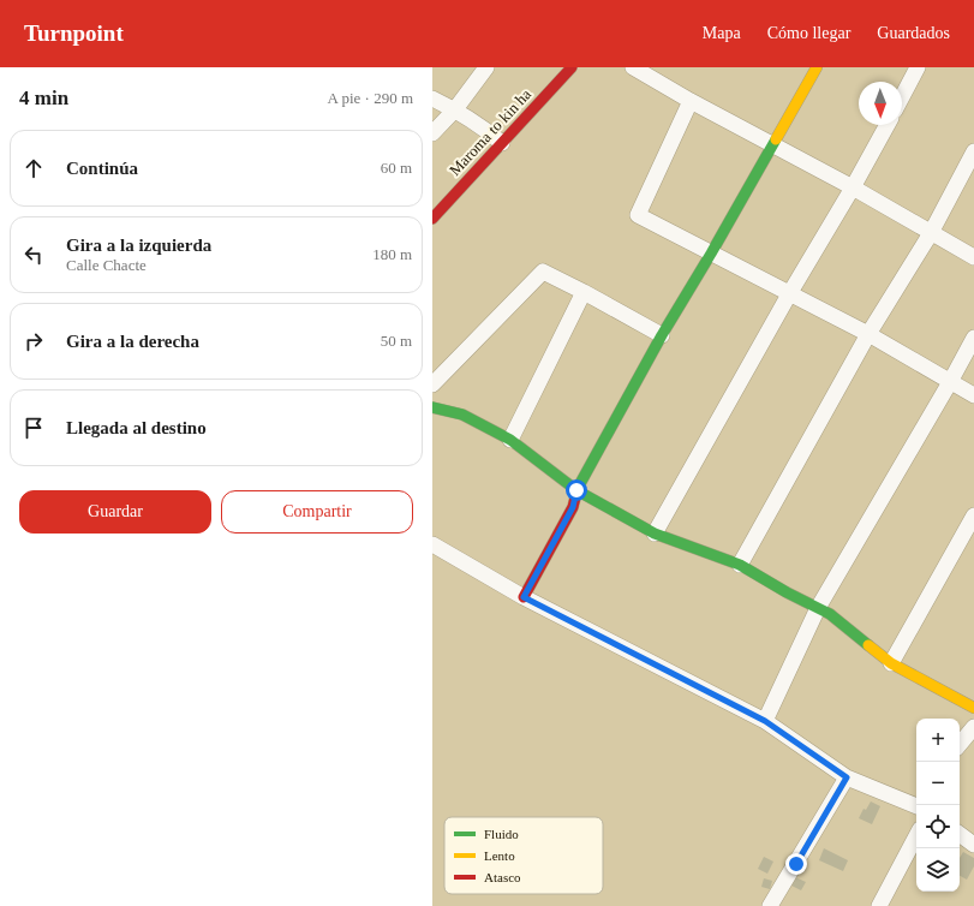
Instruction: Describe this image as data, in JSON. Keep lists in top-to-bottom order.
{
  "streets": {
    "street": ["Maroma to kin ha"]
  },
  "legend": ["Fluido", "Lento", "Atasco"],
  "north": "bottom",
  "page": {
    "header": "Turnpoint",
    "nav": ["Mapa", "Cómo llegar", "Guardados"],
    "heading": ["4 min", "A pie · 290 m"],
    "list": [
      ["Continúa", "60 m"],
      ["Gira a la izquierda", "Calle Chacte", "180 m"],
      ["Gira a la derecha", "50 m"],
      "Llegada al destino"
    ],
    "buttons": ["Guardar", "Compartir"],
    "map_buttons": ["+", "−"]
  }
}
